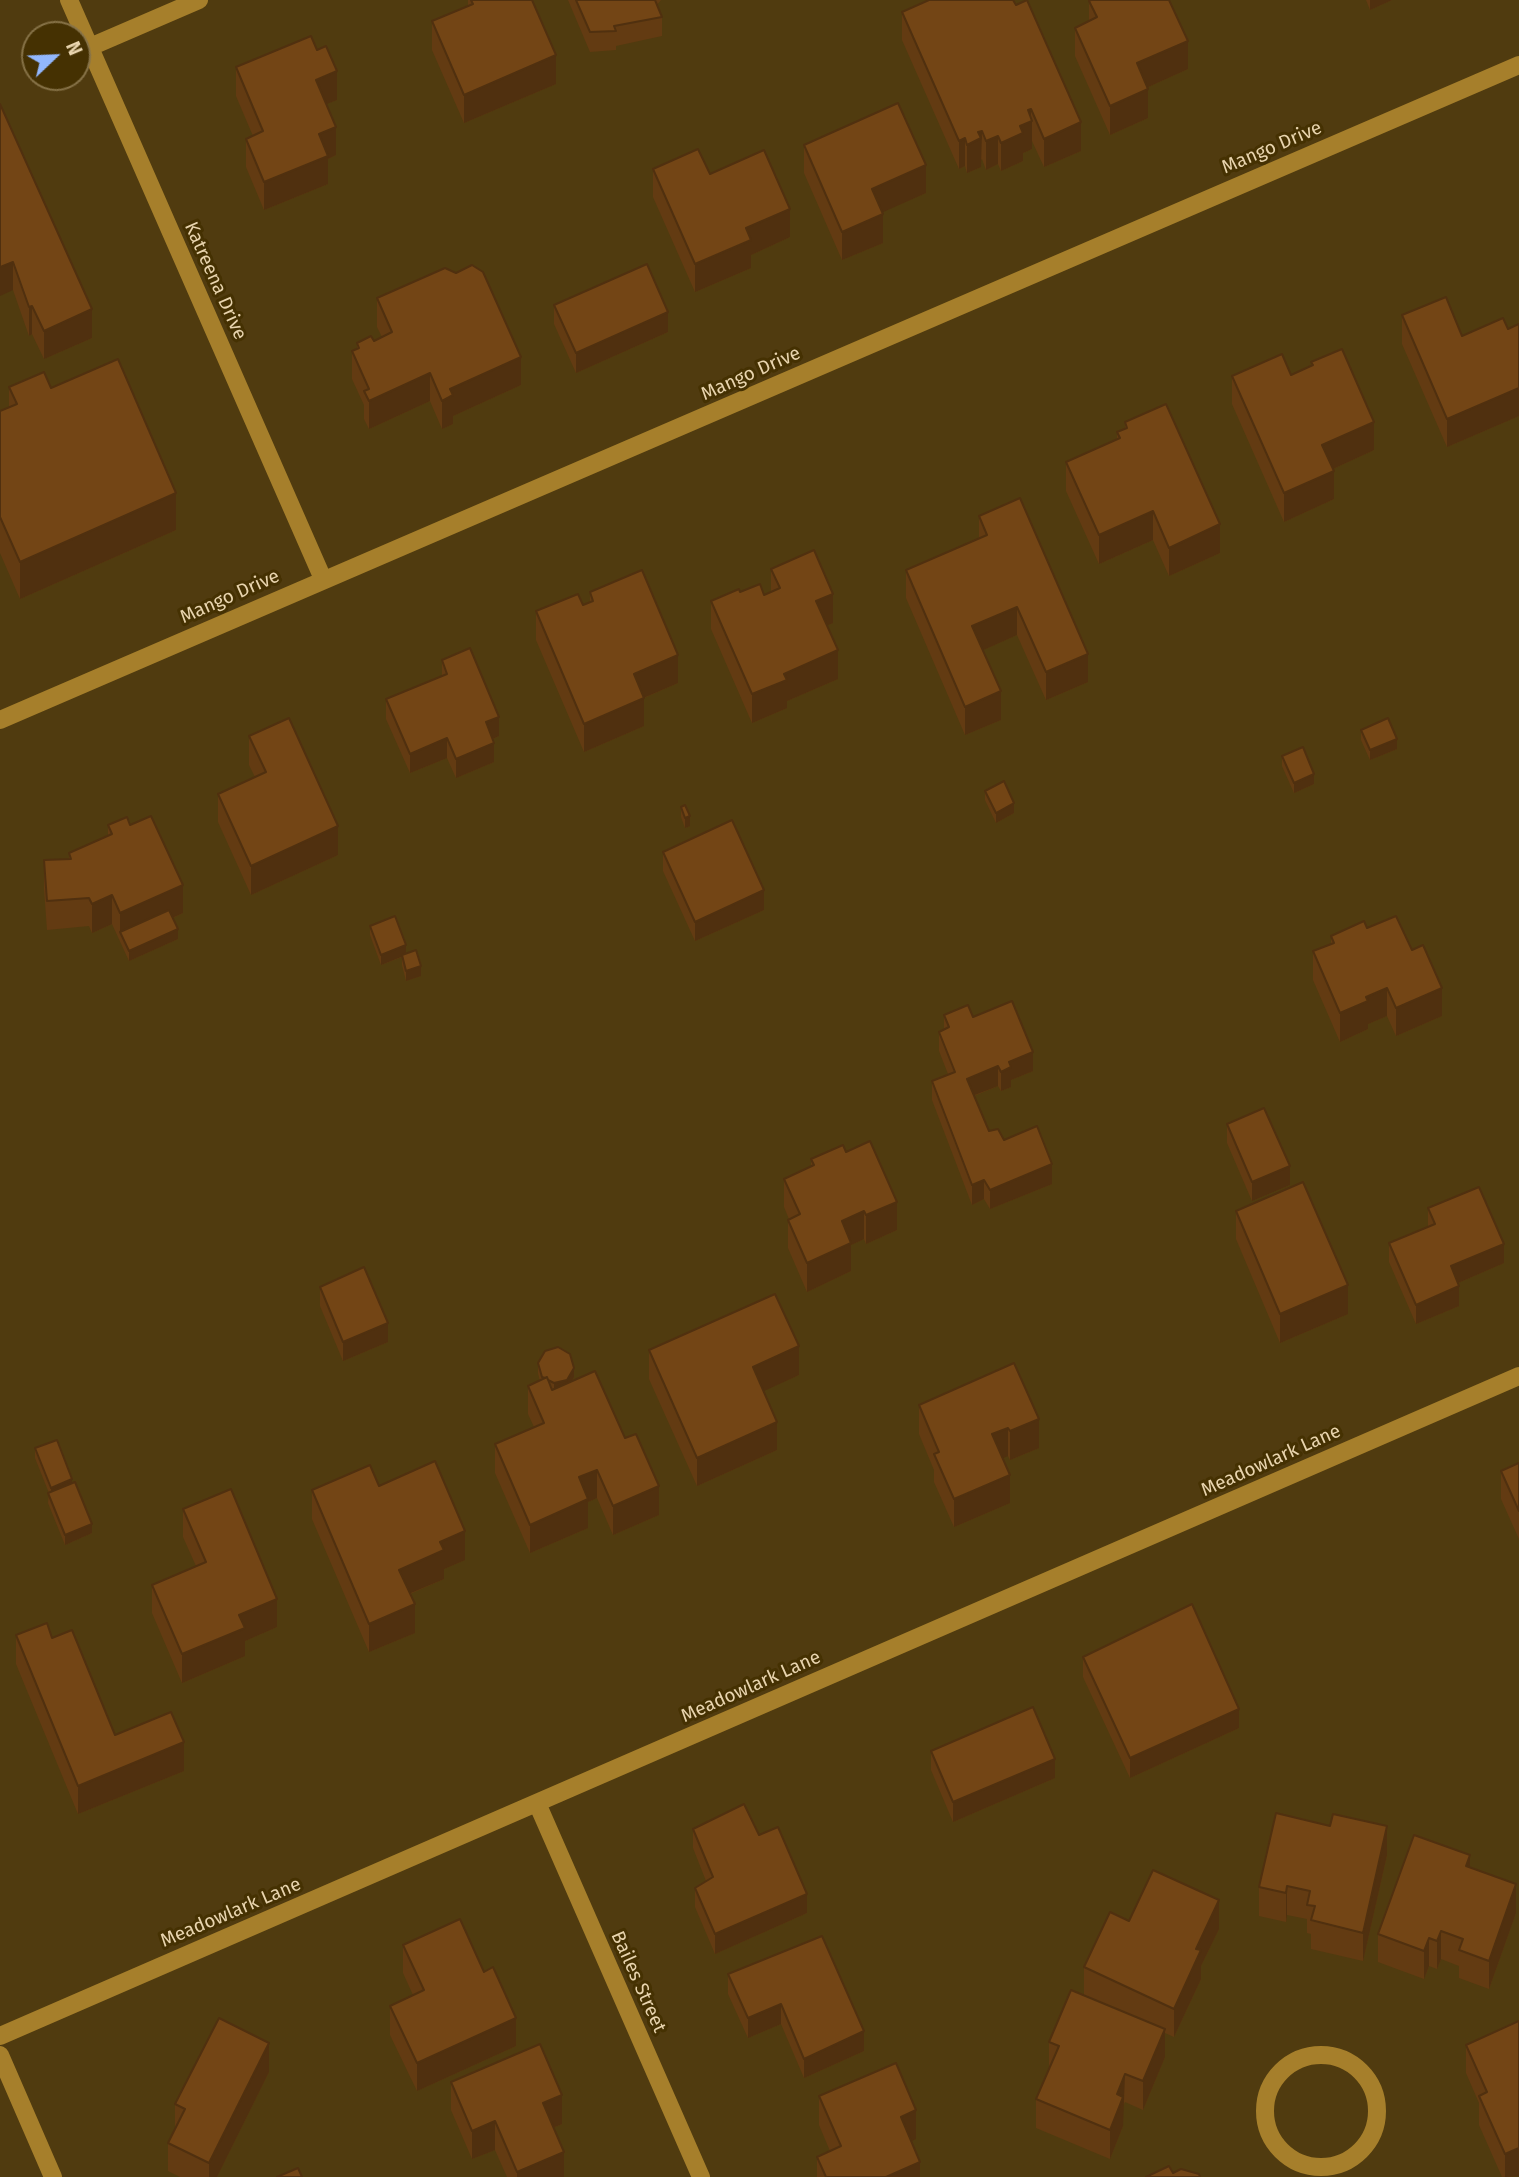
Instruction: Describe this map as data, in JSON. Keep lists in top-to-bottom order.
{
  "streets": {
    "street": [
      "Mango Drive",
      "Katreena Drive",
      "Meadowlark Lane",
      "Bailes Street"
    ]
  },
  "crossings": [
    ["Mango Drive", "Katreena Drive"],
    ["Meadowlark Lane", "Bailes Street"]
  ],
  "north": "top right"
}
